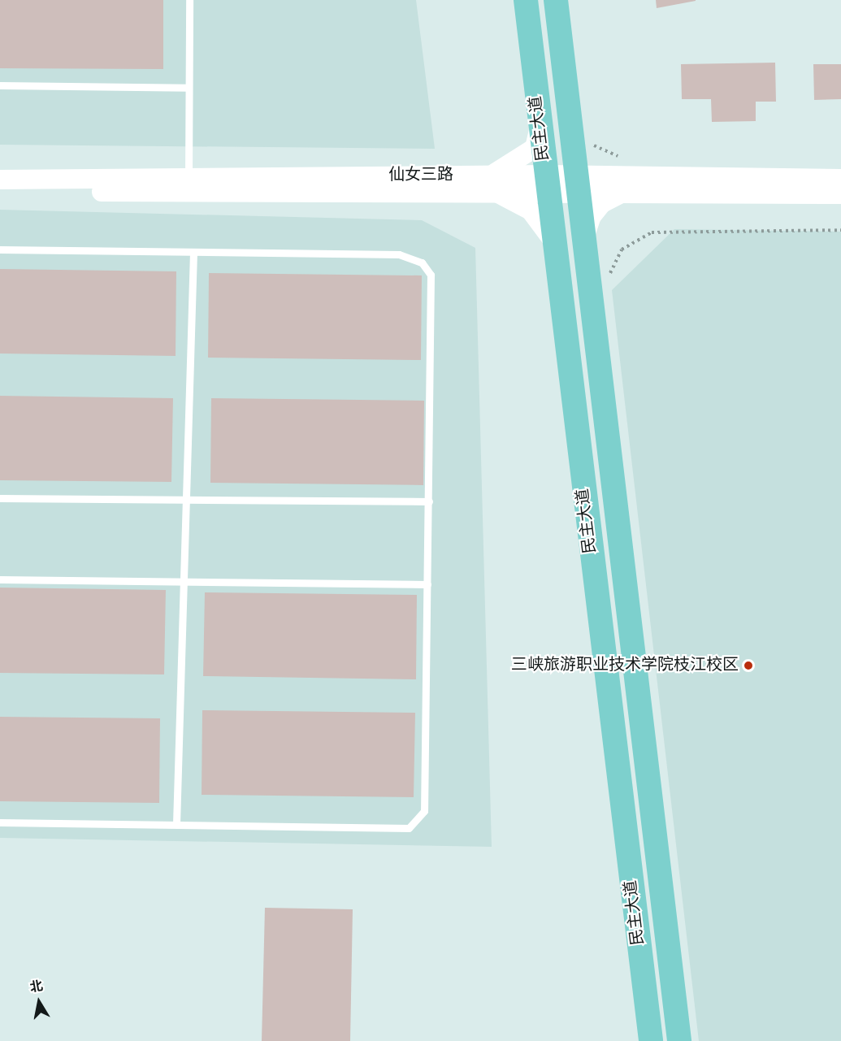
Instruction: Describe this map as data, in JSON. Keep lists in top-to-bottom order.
{
  "streets": {
    "main road": ["民主大道"],
    "street": ["仙女三路"]
  },
  "crossings": [
    ["民主大道", "仙女三路"]
  ],
  "places": ["三峡旅游职业技术学院枝江校区"],
  "north": "top"
}
